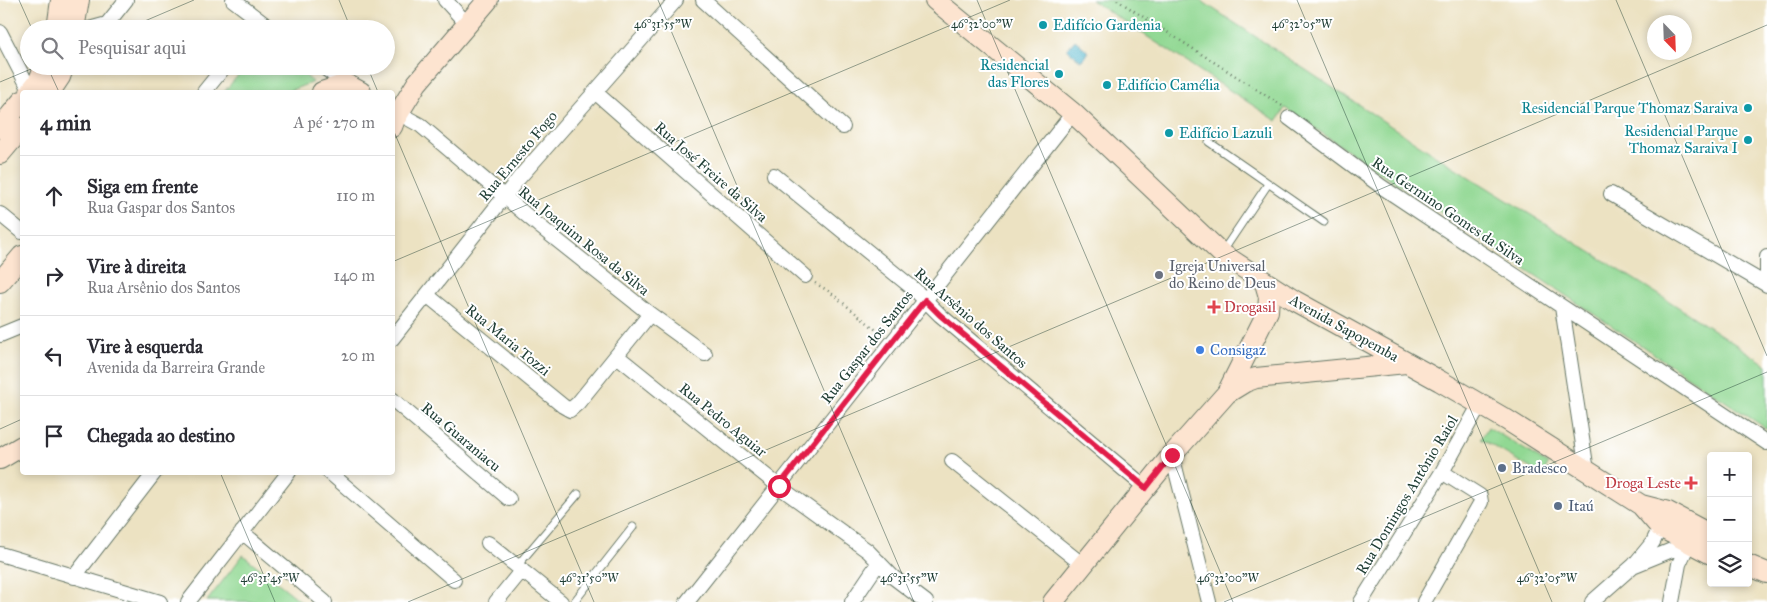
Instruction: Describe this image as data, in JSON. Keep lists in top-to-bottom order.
{
  "streets": {
    "main road": ["Avenida Sapopemba"],
    "street": [
      "Rua Ernesto Fogo",
      "Rua José Freire da Silva",
      "Rua Germino Gomes da Silva",
      "Rua Joaquim Rosa da Silva",
      "Rua Arsênio dos Santos",
      "Rua Maria Tozzi",
      "Rua Gaspar dos Santos",
      "Rua Pedro Aguiar",
      "Rua Guaraniacu",
      "Rua Domingos Antônio Raiol"
    ]
  },
  "crossings": [
    ["Rua Ernesto Fogo", "Rua José Freire da Silva"],
    ["Rua Ernesto Fogo", "Rua Joaquim Rosa da Silva"],
    ["Rua Ernesto Fogo", "Rua Maria Tozzi"],
    ["Rua Arsênio dos Santos", "Rua Gaspar dos Santos"],
    ["Avenida Sapopemba", "Rua Gaspar dos Santos"],
    ["Avenida Sapopemba", "Rua Domingos Antônio Raiol"],
    ["Rua Maria Tozzi", "Rua Pedro Aguiar"],
    ["Rua Gaspar dos Santos", "Rua Pedro Aguiar"]
  ],
  "places": {
    "other": [
      "Edifício Gardenia",
      "Residencial das Flores",
      "Edifício Camélia",
      "Residencial Parque Thomaz Saraiva",
      "Edifício Lazuli",
      "Residencial Parque Thomaz Saraiva I",
      "Igreja Universal do Reino de Deus",
      "Consigaz",
      "Bradesco",
      "Itaú"
    ],
    "health": ["Drogasil", "Droga Leste"]
  },
  "north": "bottom right",
  "page": {
    "search": "Pesquisar aqui",
    "heading": ["4 min", "A pé · 270 m"],
    "list": [
      ["Siga em frente", "Rua Gaspar dos Santos", "110 m"],
      ["Vire à direita", "Rua Arsênio dos Santos", "140 m"],
      ["Vire à esquerda", "Avenida da Barreira Grande", "20 m"],
      "Chegada ao destino"
    ],
    "map_buttons": ["+", "−"]
  },
  "coordinates": [
    "46°31'55\"W",
    "46°32'00\"W",
    "46°32'05\"W",
    "46°31'45\"W",
    "46°31'50\"W"
  ]
}
